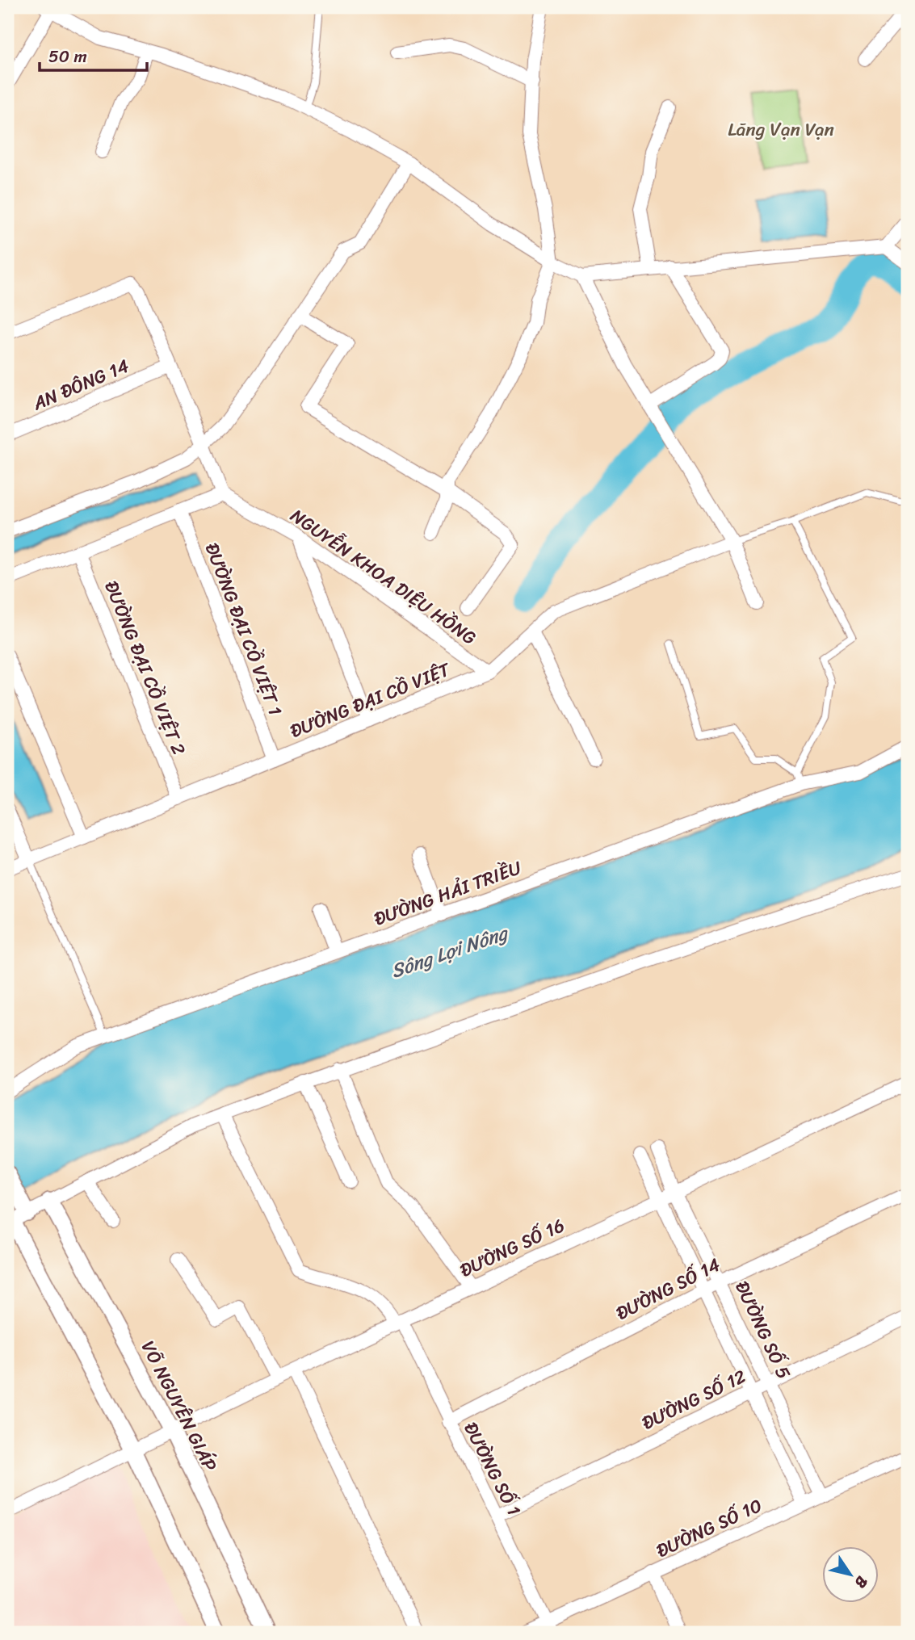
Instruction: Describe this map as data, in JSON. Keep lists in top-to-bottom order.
{
  "streets": {
    "street": [
      "AN ĐÔNG 14",
      "NGUYỄN KHOA DIỆU HỒNG",
      "ĐƯỜNG ĐẠI CỒ VIỆT 1",
      "ĐƯỜNG ĐẠI CỒ VIỆT 2",
      "ĐƯỜNG ĐẠI CỒ VIỆT",
      "ĐƯỜNG HẢI TRIỀU",
      "ĐƯỜNG SỐ 16",
      "ĐƯỜNG SỐ 14",
      "ĐƯỜNG SỐ 5",
      "ĐƯỜNG SỐ 12",
      "VÕ NGUYÊN GIÁP",
      "ĐƯỜNG SỐ 1",
      "ĐƯỜNG SỐ 10"
    ]
  },
  "crossings": [
    ["NGUYỄN KHOA DIỆU HỒNG", "ĐƯỜNG ĐẠI CỒ VIỆT"],
    ["ĐƯỜNG ĐẠI CỒ VIỆT 1", "ĐƯỜNG ĐẠI CỒ VIỆT"],
    ["ĐƯỜNG ĐẠI CỒ VIỆT 2", "ĐƯỜNG ĐẠI CỒ VIỆT"],
    ["ĐƯỜNG SỐ 16", "ĐƯỜNG SỐ 5"],
    ["ĐƯỜNG SỐ 16", "VÕ NGUYÊN GIÁP"],
    ["ĐƯỜNG SỐ 16", "ĐƯỜNG SỐ 1"],
    ["ĐƯỜNG SỐ 14", "ĐƯỜNG SỐ 5"],
    ["ĐƯỜNG SỐ 14", "ĐƯỜNG SỐ 1"],
    ["ĐƯỜNG SỐ 5", "ĐƯỜNG SỐ 12"],
    ["ĐƯỜNG SỐ 5", "ĐƯỜNG SỐ 10"],
    ["ĐƯỜNG SỐ 12", "ĐƯỜNG SỐ 1"],
    ["ĐƯỜNG SỐ 1", "ĐƯỜNG SỐ 10"]
  ],
  "water": ["Sông Lợi Nông"],
  "parks": ["Lăng Vạn Vạn"],
  "scale_bar": "50 m",
  "north": "bottom right"
}
